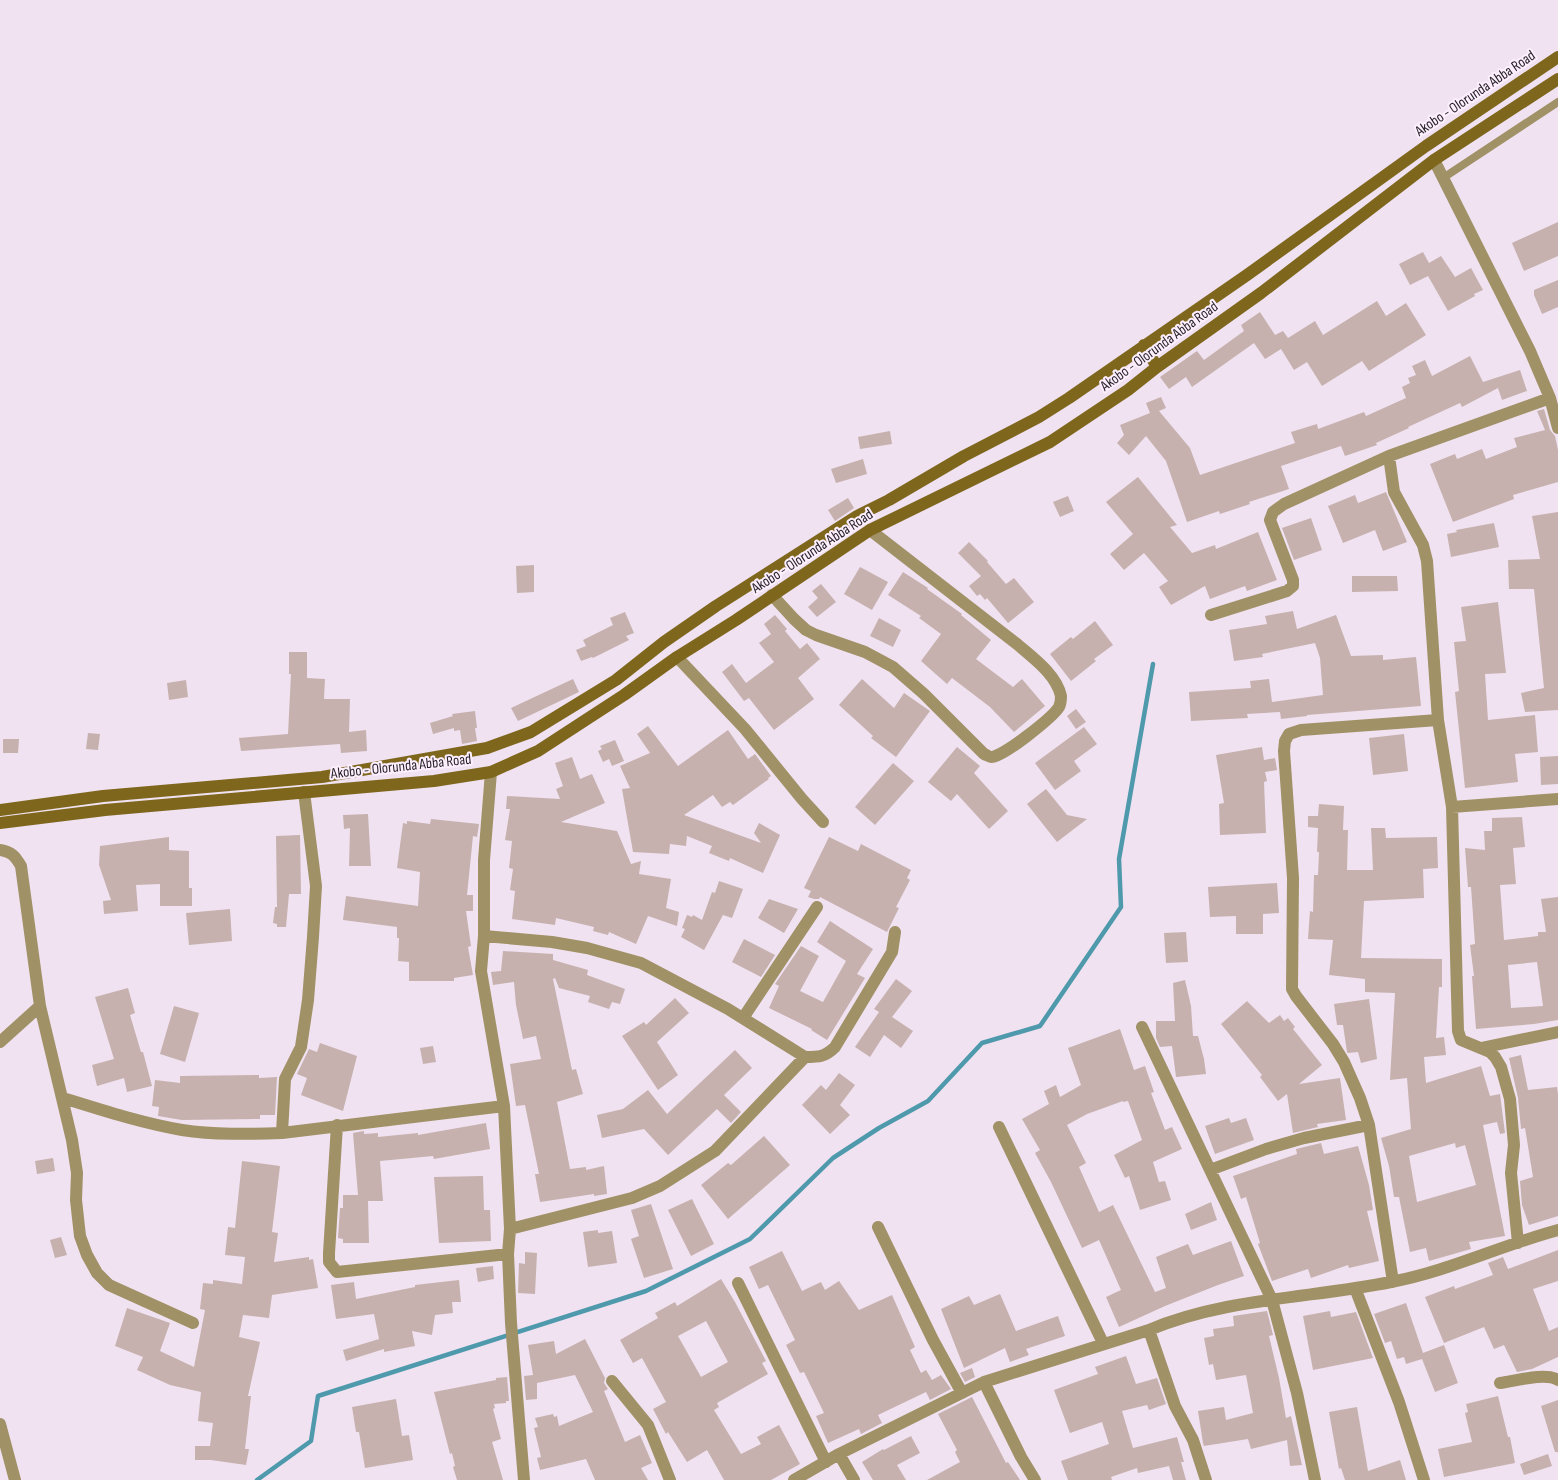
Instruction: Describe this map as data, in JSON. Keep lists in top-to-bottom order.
{
  "streets": {
    "main road": ["Akobo - Olorunda Abba Road"]
  }
}
